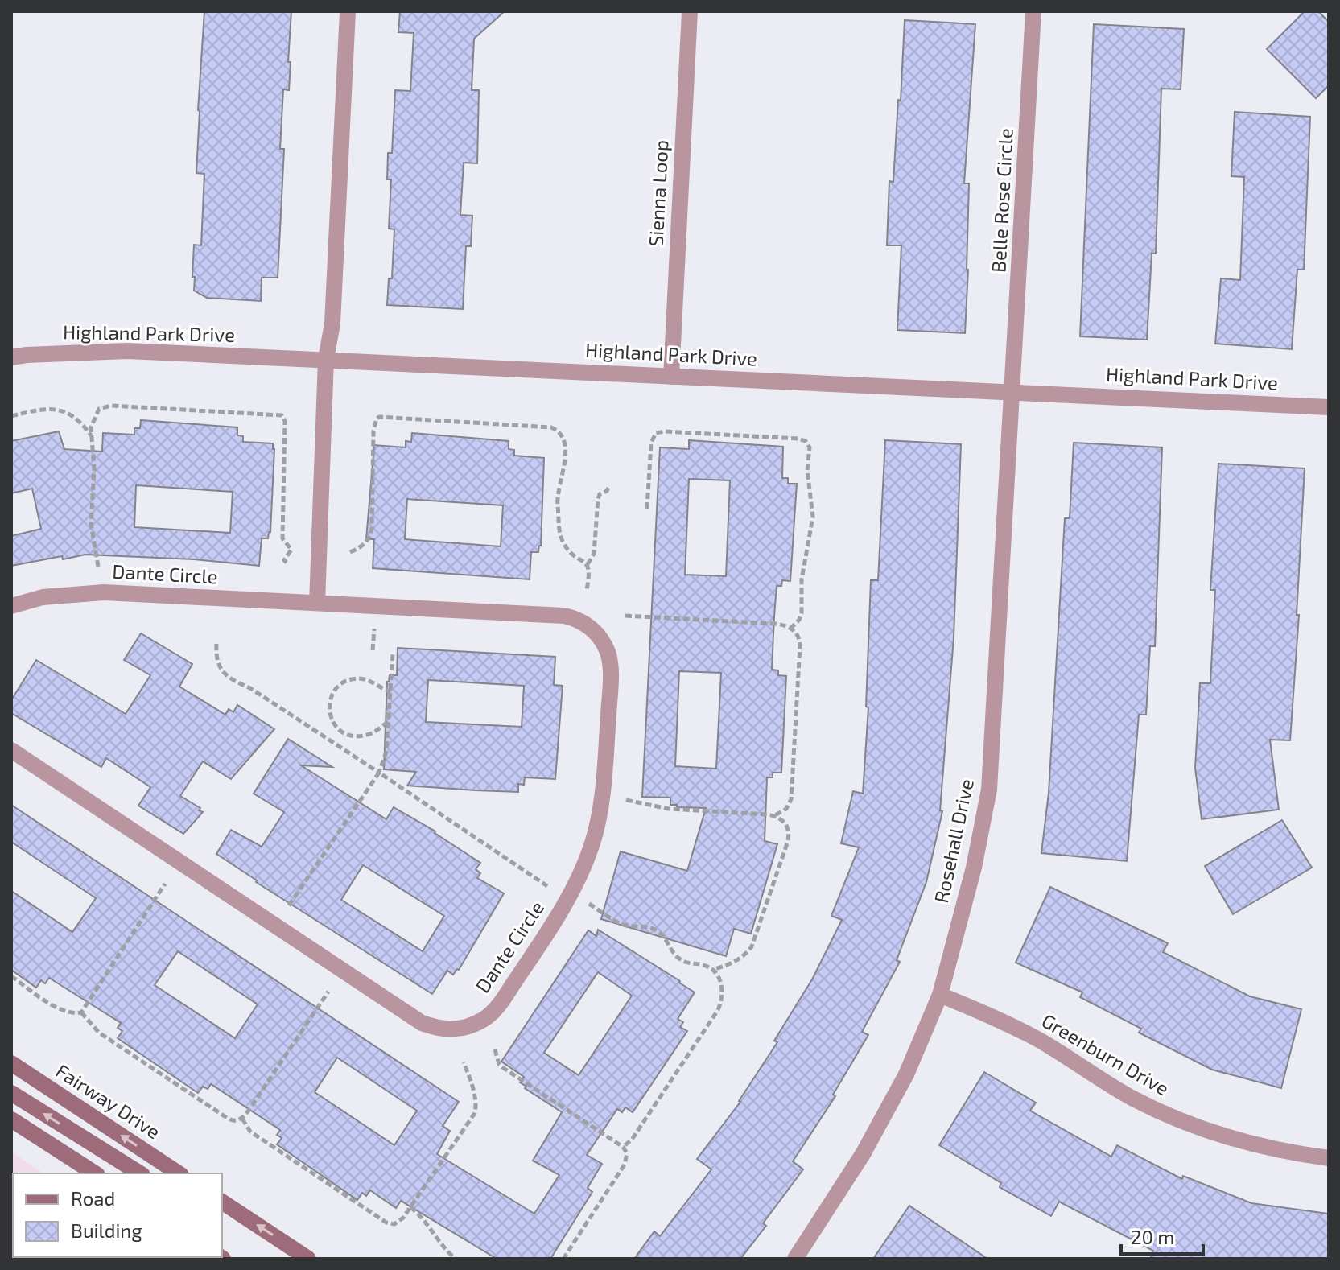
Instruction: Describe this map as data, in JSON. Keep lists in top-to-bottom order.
{
  "streets": {
    "main road": ["Fairway Drive"],
    "street": [
      "Sienna Loop",
      "Belle Rose Circle",
      "Highland Park Drive",
      "Dante Circle",
      "Rosehall Drive",
      "Greenburn Drive"
    ]
  },
  "crossings": [
    ["Sienna Loop", "Highland Park Drive"],
    ["Belle Rose Circle", "Highland Park Drive"],
    ["Belle Rose Circle", "Rosehall Drive"],
    ["Highland Park Drive", "Rosehall Drive"],
    ["Rosehall Drive", "Greenburn Drive"]
  ],
  "legend": ["Road", "Building"],
  "scale_bar": "20 m"
}
